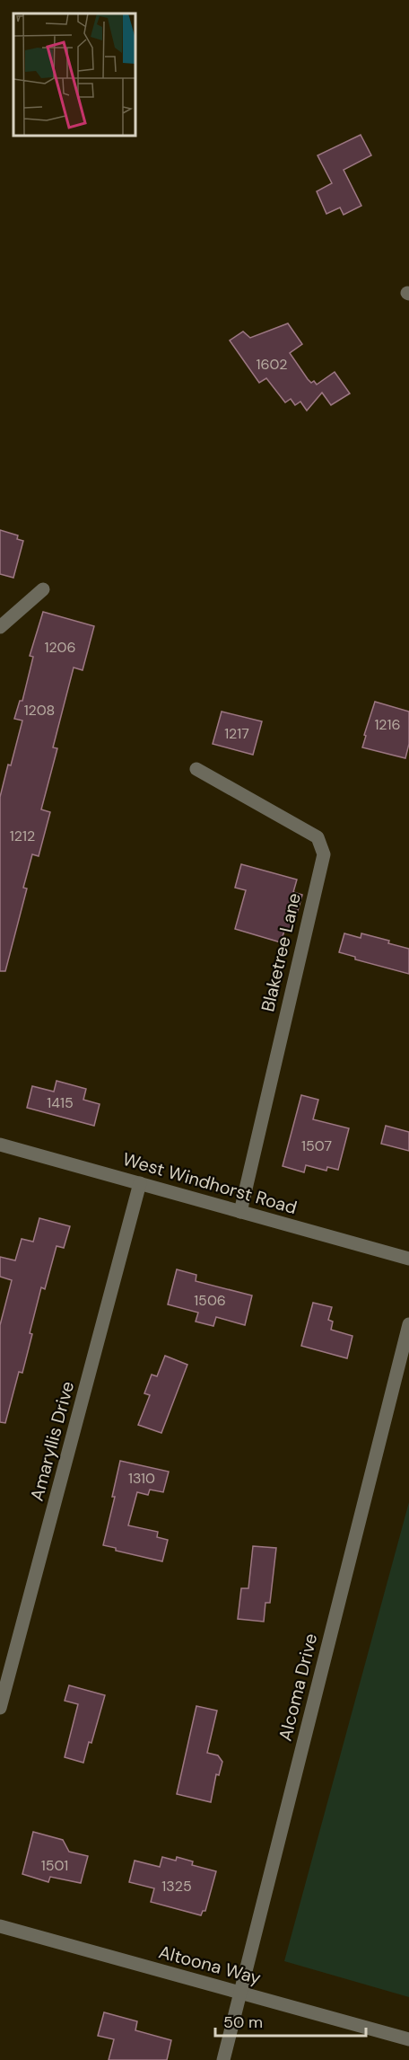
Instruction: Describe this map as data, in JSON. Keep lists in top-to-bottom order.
{
  "streets": {
    "street": [
      "Blaketree Lane",
      "West Windhorst Road",
      "Amaryllis Drive",
      "Alcoma Drive",
      "Altoona Way"
    ]
  },
  "crossings": [
    ["Blaketree Lane", "West Windhorst Road"],
    ["West Windhorst Road", "Amaryllis Drive"],
    ["Alcoma Drive", "Altoona Way"]
  ],
  "house_numbers": [
    "1602",
    "1206",
    "1208",
    "1216",
    "1217",
    "1212",
    "1415",
    "1507",
    "1506",
    "1310",
    "1501",
    "1325"
  ],
  "scale_bar": "50 m"
}
